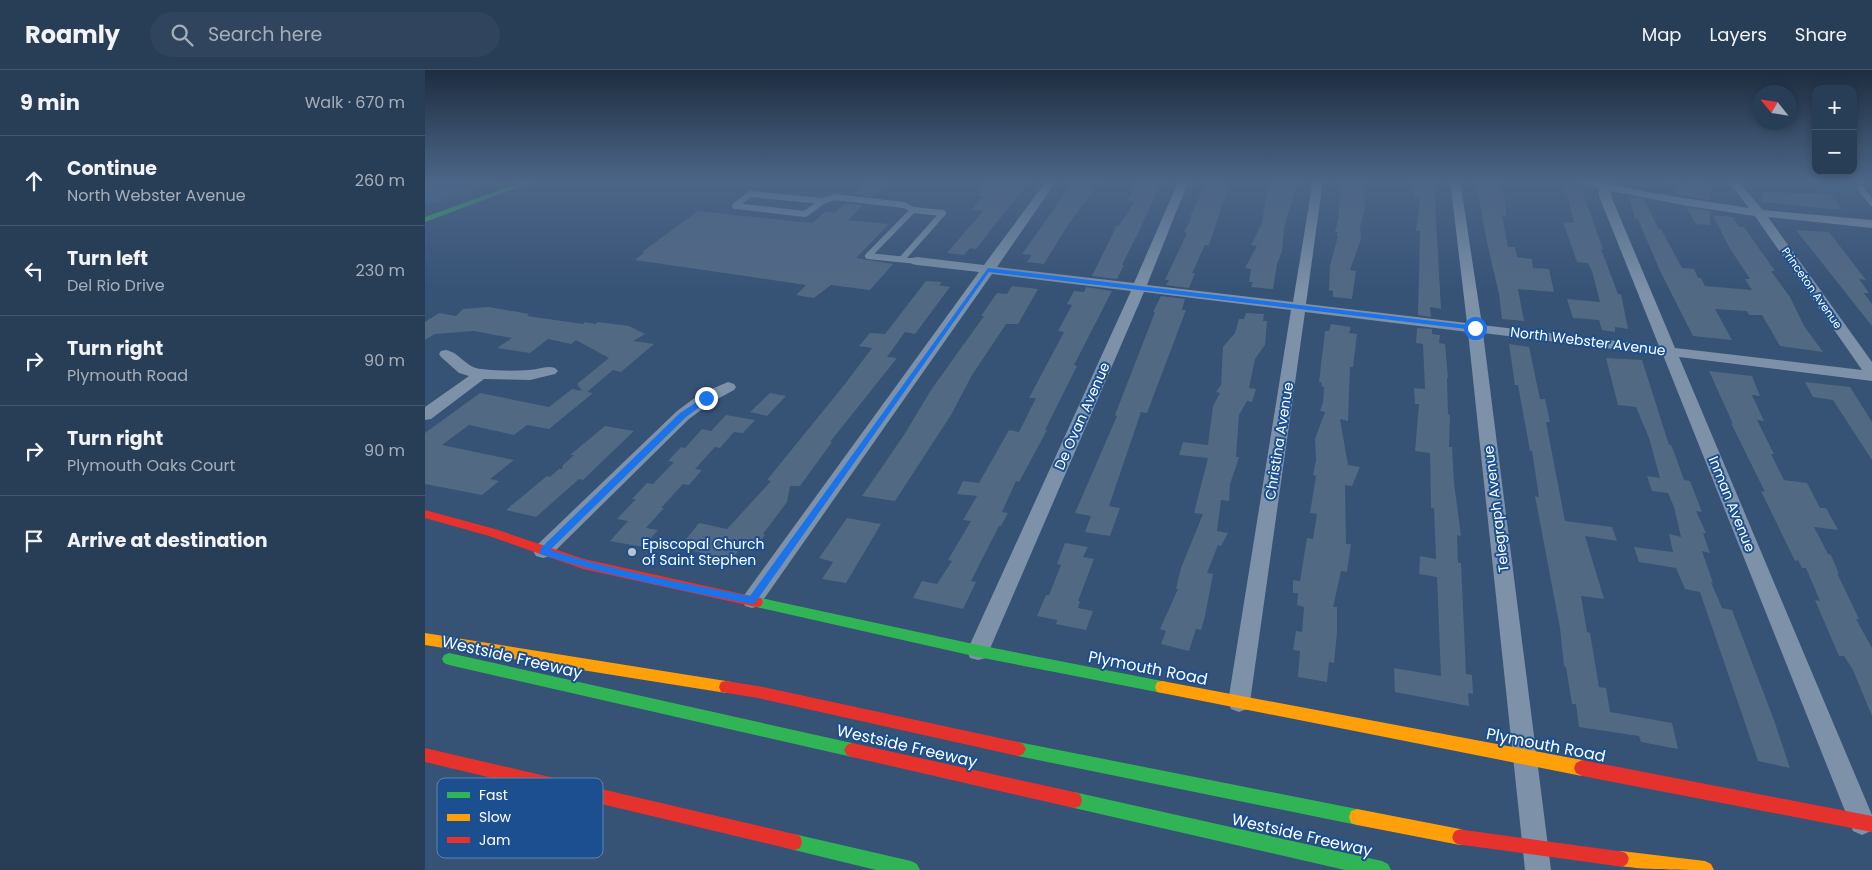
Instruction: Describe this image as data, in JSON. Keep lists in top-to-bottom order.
{
  "streets": {
    "main road": ["Westside Freeway", "Plymouth Road"],
    "street": [
      "Princeton Avenue",
      "North Webster Avenue",
      "De Ovan Avenue",
      "Christina Avenue",
      "Inman Avenue",
      "Telegraph Avenue"
    ]
  },
  "crossings": [
    ["Princeton Avenue", "North Webster Avenue"],
    ["North Webster Avenue", "De Ovan Avenue"],
    ["North Webster Avenue", "Christina Avenue"],
    ["North Webster Avenue", "Inman Avenue"],
    ["North Webster Avenue", "Telegraph Avenue"],
    ["De Ovan Avenue", "Plymouth Road"],
    ["Christina Avenue", "Plymouth Road"],
    ["Inman Avenue", "Plymouth Road"],
    ["Telegraph Avenue", "Plymouth Road"]
  ],
  "places": ["Episcopal Church of Saint Stephen"],
  "legend": ["Fast", "Slow", "Jam"],
  "north": "top left",
  "page": {
    "header": "Roamly",
    "search": "Search here",
    "nav": ["Map", "Layers", "Share"],
    "heading": ["9 min", "Walk · 670 m"],
    "map_buttons": ["+", "−"],
    "list": [
      ["Continue", "North Webster Avenue", "260 m"],
      ["Turn left", "Del Rio Drive", "230 m"],
      ["Turn right", "Plymouth Road", "90 m"],
      ["Turn right", "Plymouth Oaks Court", "90 m"],
      "Arrive at destination"
    ]
  }
}
